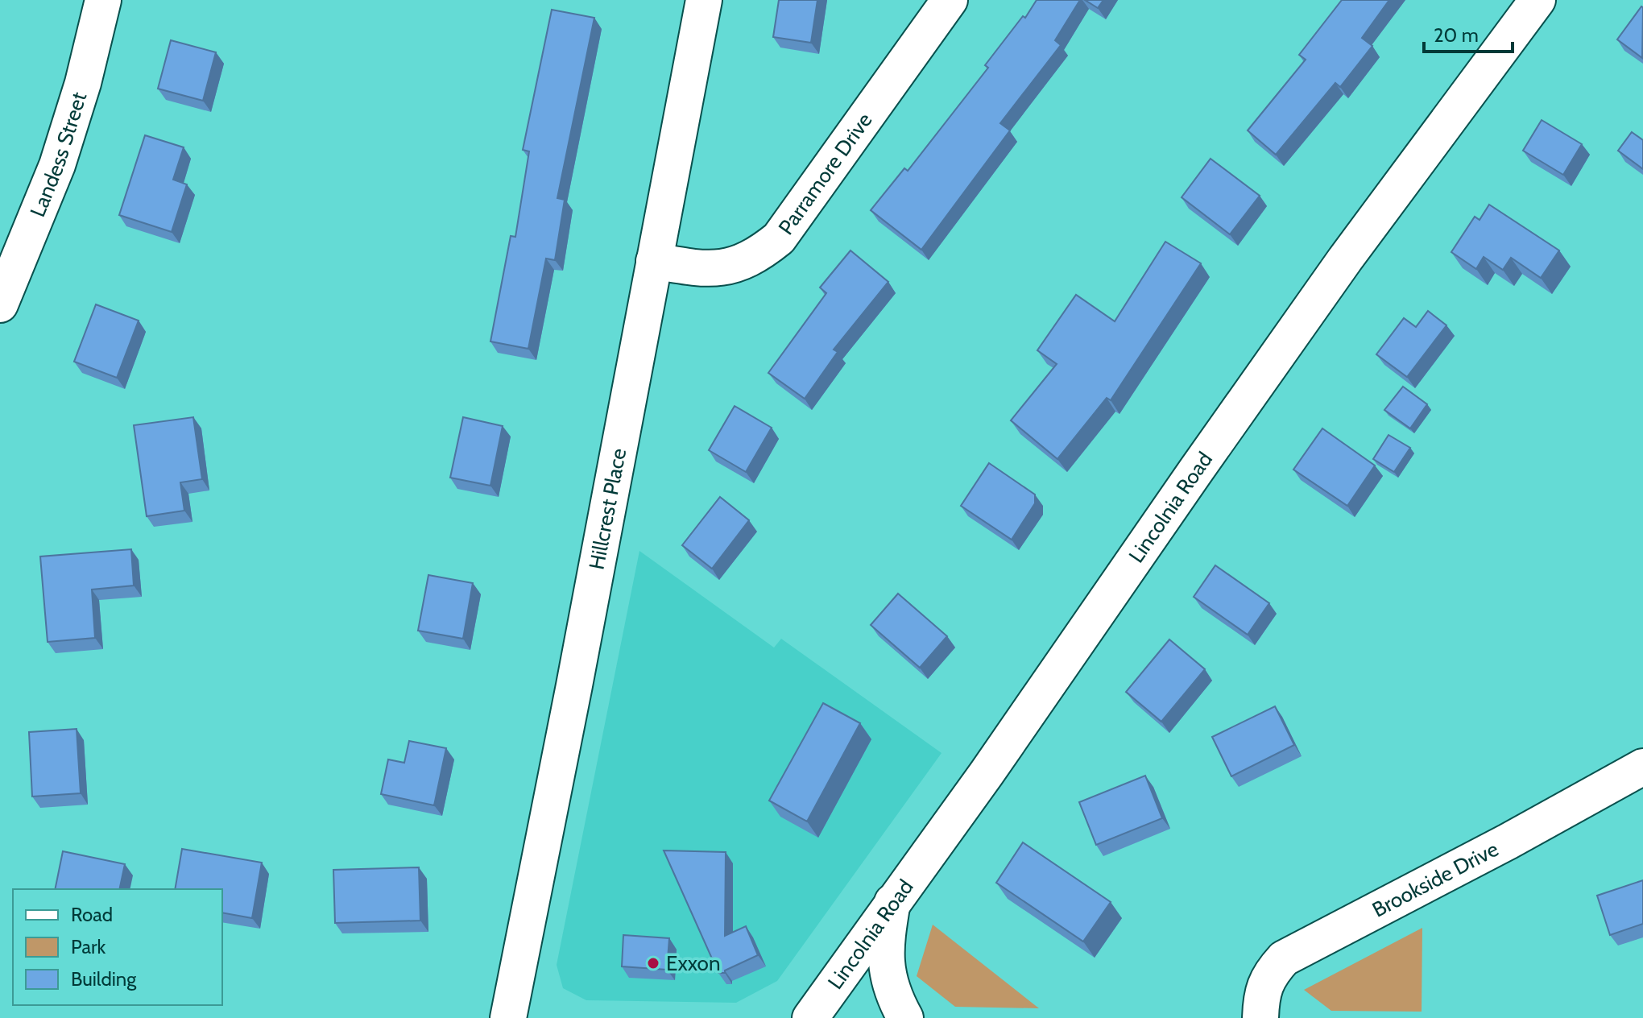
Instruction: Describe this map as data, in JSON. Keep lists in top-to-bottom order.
{
  "streets": {
    "street": [
      "Landess Street",
      "Parramore Drive",
      "Lincolnia Road",
      "Hillcrest Place",
      "Brookside Drive"
    ]
  },
  "crossings": [
    ["Parramore Drive", "Hillcrest Place"]
  ],
  "places": ["Exxon"],
  "legend": ["Road", "Park", "Building"],
  "scale_bar": "20 m"
}
